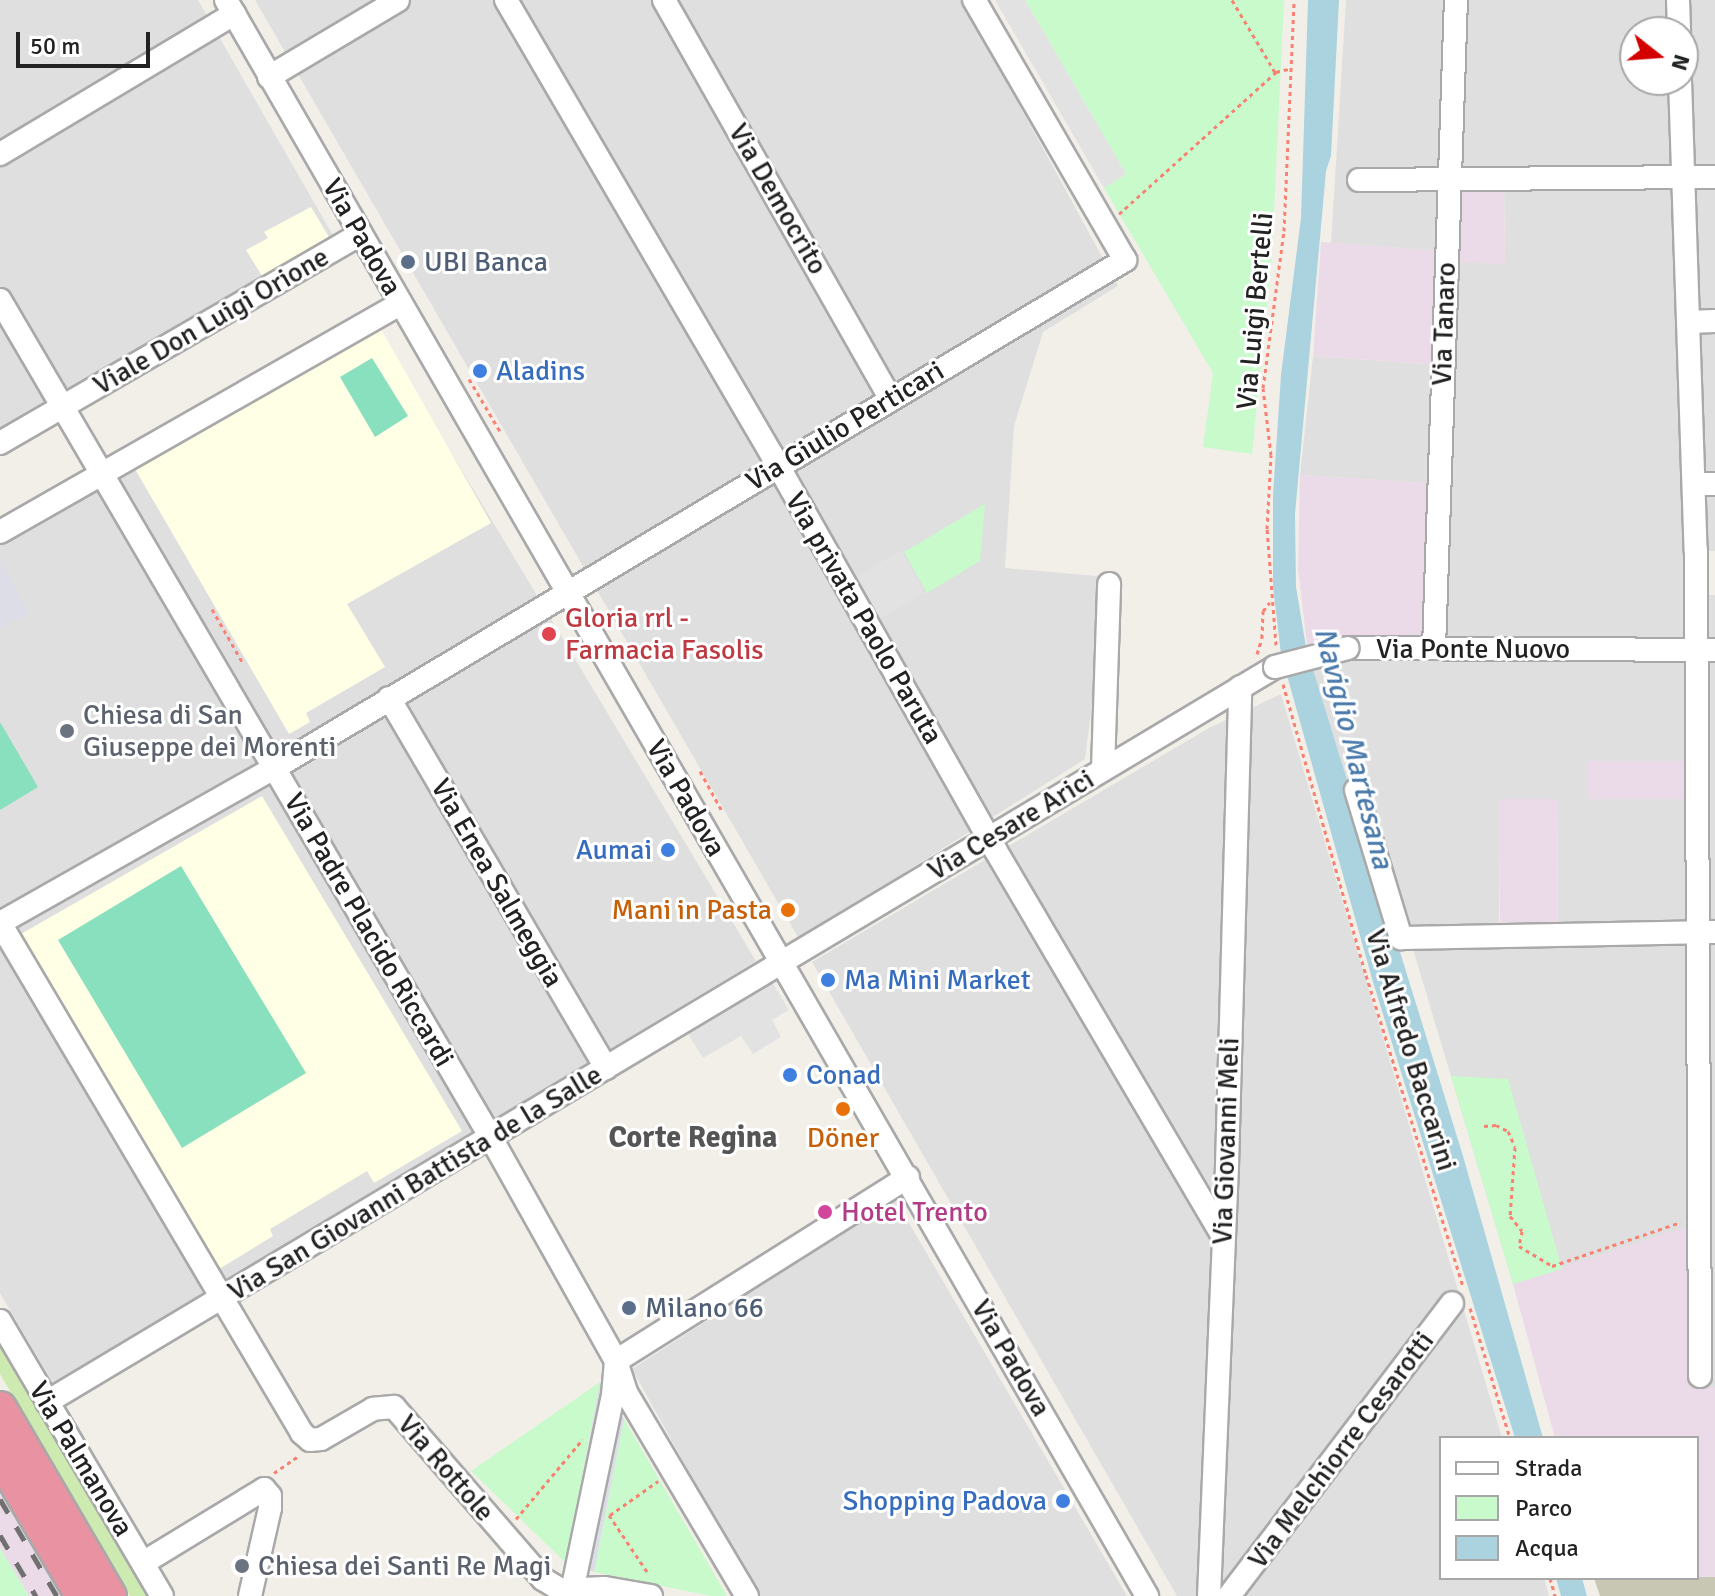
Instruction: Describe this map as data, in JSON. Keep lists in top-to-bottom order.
{
  "streets": {
    "highway": ["Via Palmanova"],
    "street": [
      "Via Democrito",
      "Via Padova",
      "Viale Don Luigi Orione",
      "Via Tanaro",
      "Via Giulio Perticari",
      "Via privata Paolo Paruta",
      "Via Ponte Nuovo",
      "Via Cesare Arici",
      "Via Enea Salmeggia",
      "Via Padre Placido Riccardi",
      "Via Giovanni Meli",
      "Via San Giovanni Battista de la Salle",
      "Via Melchiorre Cesarotti",
      "Via Rottole"
    ],
    "path": ["Via Luigi Bertelli", "Via Alfredo Baccarini"]
  },
  "crossings": [
    ["Via Democrito", "Via Giulio Perticari"],
    ["Via Padova", "Viale Don Luigi Orione"],
    ["Via Padova", "Via Giulio Perticari"],
    ["Via Padova", "Via Cesare Arici"],
    ["Via Padova", "Via San Giovanni Battista de la Salle"],
    ["Viale Don Luigi Orione", "Via Padre Placido Riccardi"],
    ["Via Tanaro", "Via Ponte Nuovo"],
    ["Via Giulio Perticari", "Via privata Paolo Paruta"],
    ["Via Giulio Perticari", "Via Enea Salmeggia"],
    ["Via Giulio Perticari", "Via Padre Placido Riccardi"],
    ["Via privata Paolo Paruta", "Via Cesare Arici"],
    ["Via privata Paolo Paruta", "Via Giovanni Meli"],
    ["Via Ponte Nuovo", "Via Cesare Arici"],
    ["Via Ponte Nuovo", "Via Giovanni Meli"],
    ["Via Cesare Arici", "Via Giovanni Meli"],
    ["Via Cesare Arici", "Via San Giovanni Battista de la Salle"],
    ["Via Enea Salmeggia", "Via San Giovanni Battista de la Salle"],
    ["Via Padre Placido Riccardi", "Via San Giovanni Battista de la Salle"],
    ["Via San Giovanni Battista de la Salle", "Via Palmanova"]
  ],
  "districts": ["Corte Regina"],
  "water": ["Naviglio Martesana"],
  "places": [
    "UBI Banca",
    "Aladins",
    "Gloria rrl - Farmacia Fasolis",
    "Chiesa di San Giuseppe dei Morenti",
    "Aumai",
    "Mani in Pasta",
    "Ma Mini Market",
    "Conad",
    "Döner",
    "Hotel Trento",
    "Milano 66",
    "Shopping Padova",
    "Chiesa dei Santi Re Magi"
  ],
  "legend": ["Strada", "Parco", "Acqua"],
  "scale_bar": "50 m",
  "north": "right"
}
